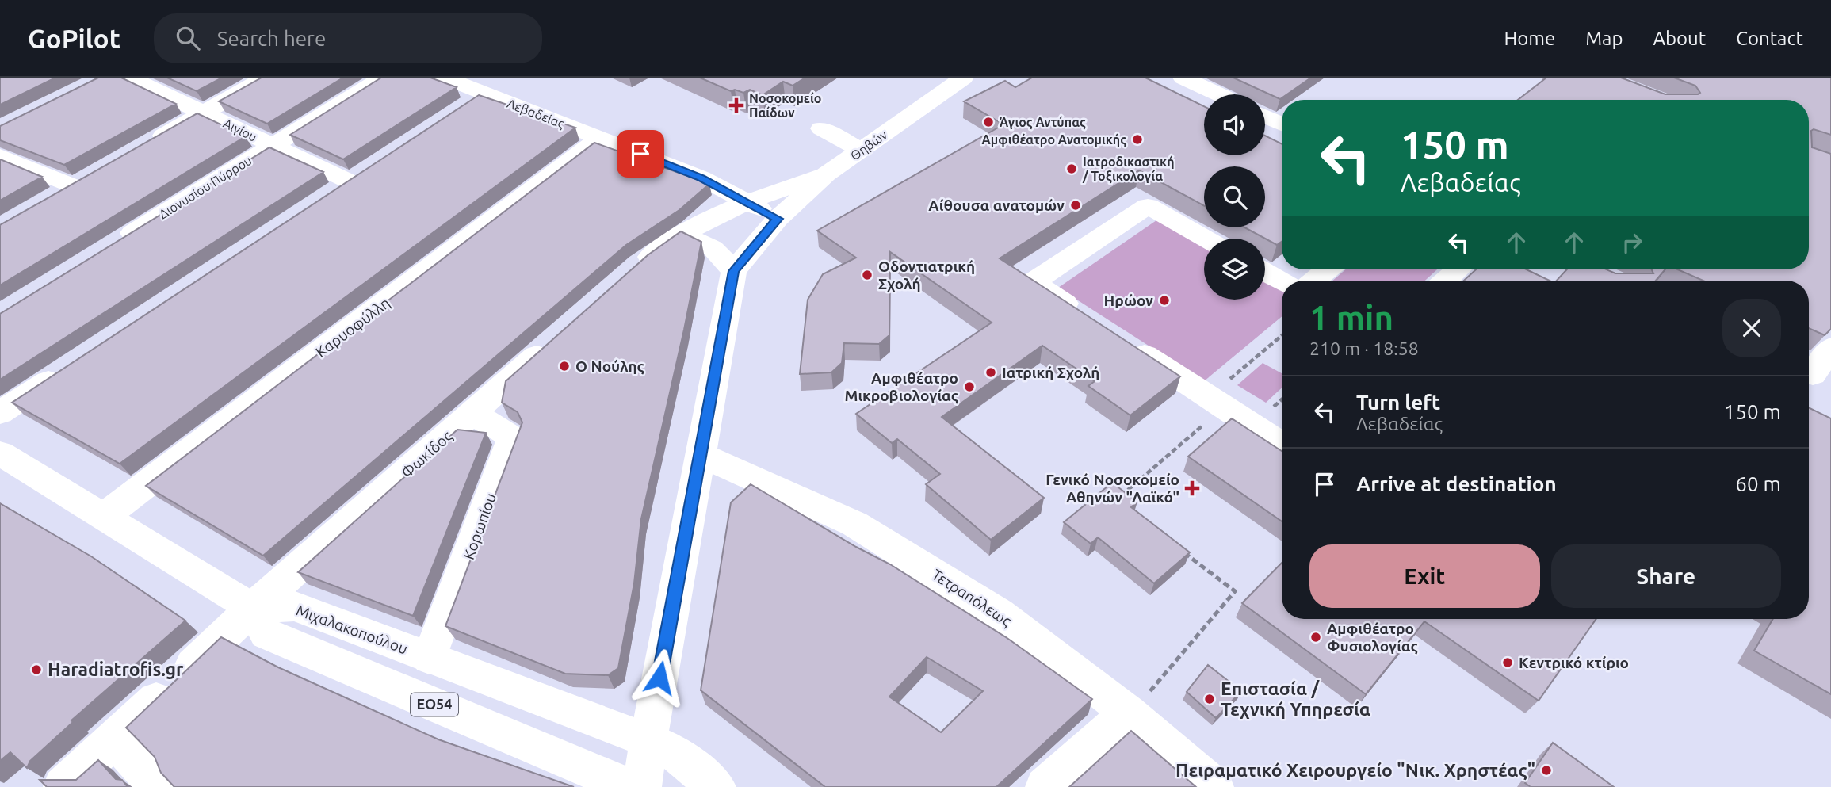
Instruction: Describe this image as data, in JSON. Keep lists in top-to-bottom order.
{
  "streets": {
    "street": [
      "Λεβαδείας",
      "Αιγίου",
      "Θηβών",
      "Διονυσίου Πύρρου",
      "Καρυοφύλλη",
      "Φωκίδος",
      "Κορωπίου",
      "Τετραπόλεως",
      "Μιχαλακοπούλου",
      "ΕΟ54"
    ]
  },
  "crossings": [
    ["Λεβαδείας", "Θηβών"],
    ["Λεβαδείας", "Καρυοφύλλη"],
    ["Αιγίου", "Διονυσίου Πύρρου"],
    ["Φωκίδος", "Κορωπίου"],
    ["Φωκίδος", "Μιχαλακοπούλου"],
    ["Φωκίδος", "ΕΟ54"],
    ["Κορωπίου", "Μιχαλακοπούλου"],
    ["Μιχαλακοπούλου", "ΕΟ54"]
  ],
  "places": {
    "health": ["Νοσοκομείο Παίδων", "Γενικό Νοσοκομείο Αθηνών \"Λαϊκό\""],
    "other": [
      "Άγιος Αντύπας",
      "Αμφιθέατρο Ανατομικής",
      "Ιατροδικαστική / Τοξικολογία",
      "Αίθουσα ανατομών",
      "Οδοντιατρική Σχολή",
      "Ηρώον",
      "Ο Νούλης",
      "Ιατρική Σχολή",
      "Αμφιθέατρο Μικροβιολογίας",
      "Αμφιθέατρο Φυσιολογίας",
      "Κεντρικό κτίριο",
      "Haradiatrofis.gr",
      "Επιστασία / Τεχνική Υπηρεσία",
      "Πειραματικό Χειρουργείο \"Νικ. Χρηστέας\""
    ]
  },
  "page": {
    "header": "GoPilot",
    "search": "Search here",
    "nav": [
      "Home",
      "Map",
      "About",
      "Contact"
    ],
    "turn": ["150 m", "Λεβαδείας"],
    "heading": ["1 min", "210 m · 18:58"],
    "list": [
      {
        "name": "Turn left",
        "note": "Λεβαδείας",
        "value": "150 m"
      },
      {
        "name": "Arrive at destination",
        "value": "60 m"
      }
    ],
    "buttons": ["Exit", "Share"]
  }
}
